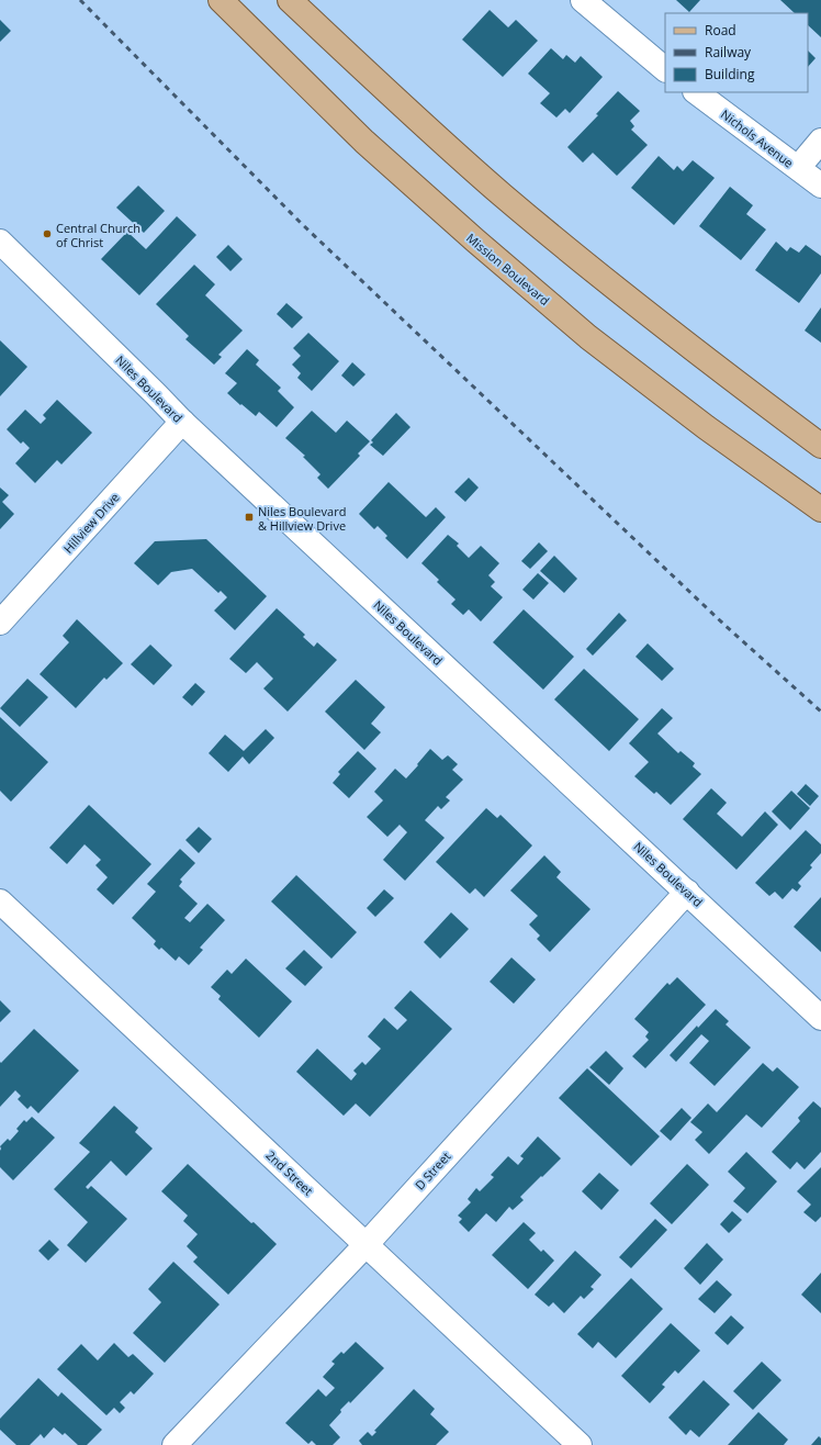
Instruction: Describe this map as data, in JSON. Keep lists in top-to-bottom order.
{
  "streets": {
    "main road": ["Mission Boulevard"],
    "street": [
      "Nichols Avenue",
      "Niles Boulevard",
      "Hillview Drive",
      "D Street",
      "2nd Street"
    ]
  },
  "crossings": [
    ["Niles Boulevard", "Hillview Drive"],
    ["Niles Boulevard", "D Street"],
    ["D Street", "2nd Street"]
  ],
  "places": {
    "other": ["Central Church of Christ"],
    "transit": ["Niles Boulevard & Hillview Drive"]
  },
  "legend": ["Road", "Railway", "Building"]
}
